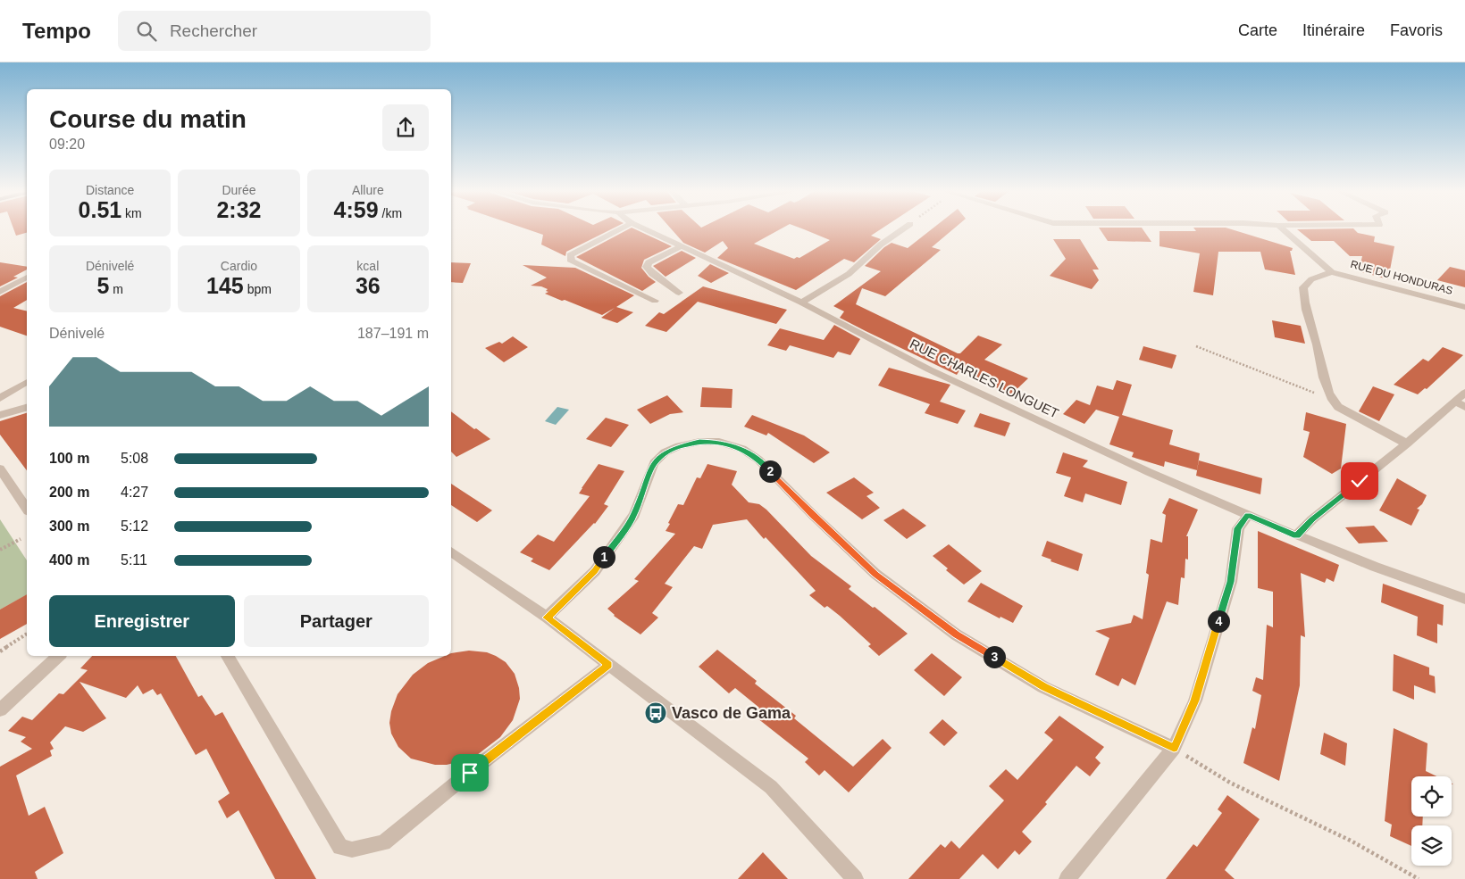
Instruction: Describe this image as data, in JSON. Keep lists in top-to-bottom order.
{
  "streets": {
    "street": ["RUE DU HONDURAS", "RUE CHARLES LONGUET"]
  },
  "places": {
    "bus stop": ["Vasco de Gama"]
  },
  "page": {
    "header": "Tempo",
    "search": "Rechercher",
    "nav": ["Carte", "Itinéraire", "Favoris"],
    "heading": ["Course du matin", "09:20"],
    "stats": [
      ["Distance", "0.51 km"],
      ["Durée", "2:32"],
      ["Allure", "4:59 /km"],
      ["Dénivelé", "5 m"],
      ["Cardio", "145 bpm"],
      ["kcal", "36"]
    ],
    "chart": ["Dénivelé", "187–191 m"],
    "list": [
      {
        "name": "100 m",
        "note": "5:08"
      },
      {
        "name": "200 m",
        "note": "4:27"
      },
      {
        "name": "300 m",
        "note": "5:12"
      },
      {
        "name": "400 m",
        "note": "5:11"
      }
    ],
    "pins": [
      "2",
      "1",
      "4",
      "3"
    ],
    "buttons": ["Enregistrer", "Partager"]
  }
}
